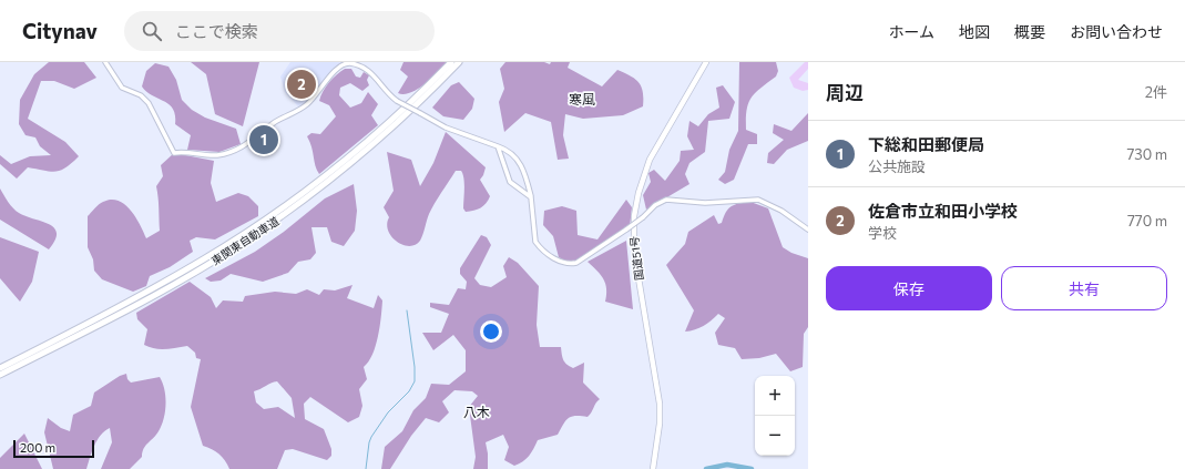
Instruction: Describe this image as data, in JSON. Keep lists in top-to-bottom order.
{
  "streets": {
    "highway": ["東関東自動車道", "国道51号"]
  },
  "districts": ["寒風", "八木"],
  "scale_bar": "200 m",
  "page": {
    "header": "Citynav",
    "search": "ここで検索",
    "nav": [
      "ホーム",
      "地図",
      "概要",
      "お問い合わせ"
    ],
    "heading": ["周辺", "2件"],
    "pins": ["2", "1"],
    "list": [
      {
        "mark": "1",
        "name": "下総和田郵便局",
        "note": "公共施設",
        "value": "730 m"
      },
      {
        "mark": "2",
        "name": "佐倉市立和田小学校",
        "note": "学校",
        "value": "770 m"
      }
    ],
    "buttons": ["保存", "共有"],
    "map_buttons": ["+", "−"],
    "scale": "200 m"
  }
}
